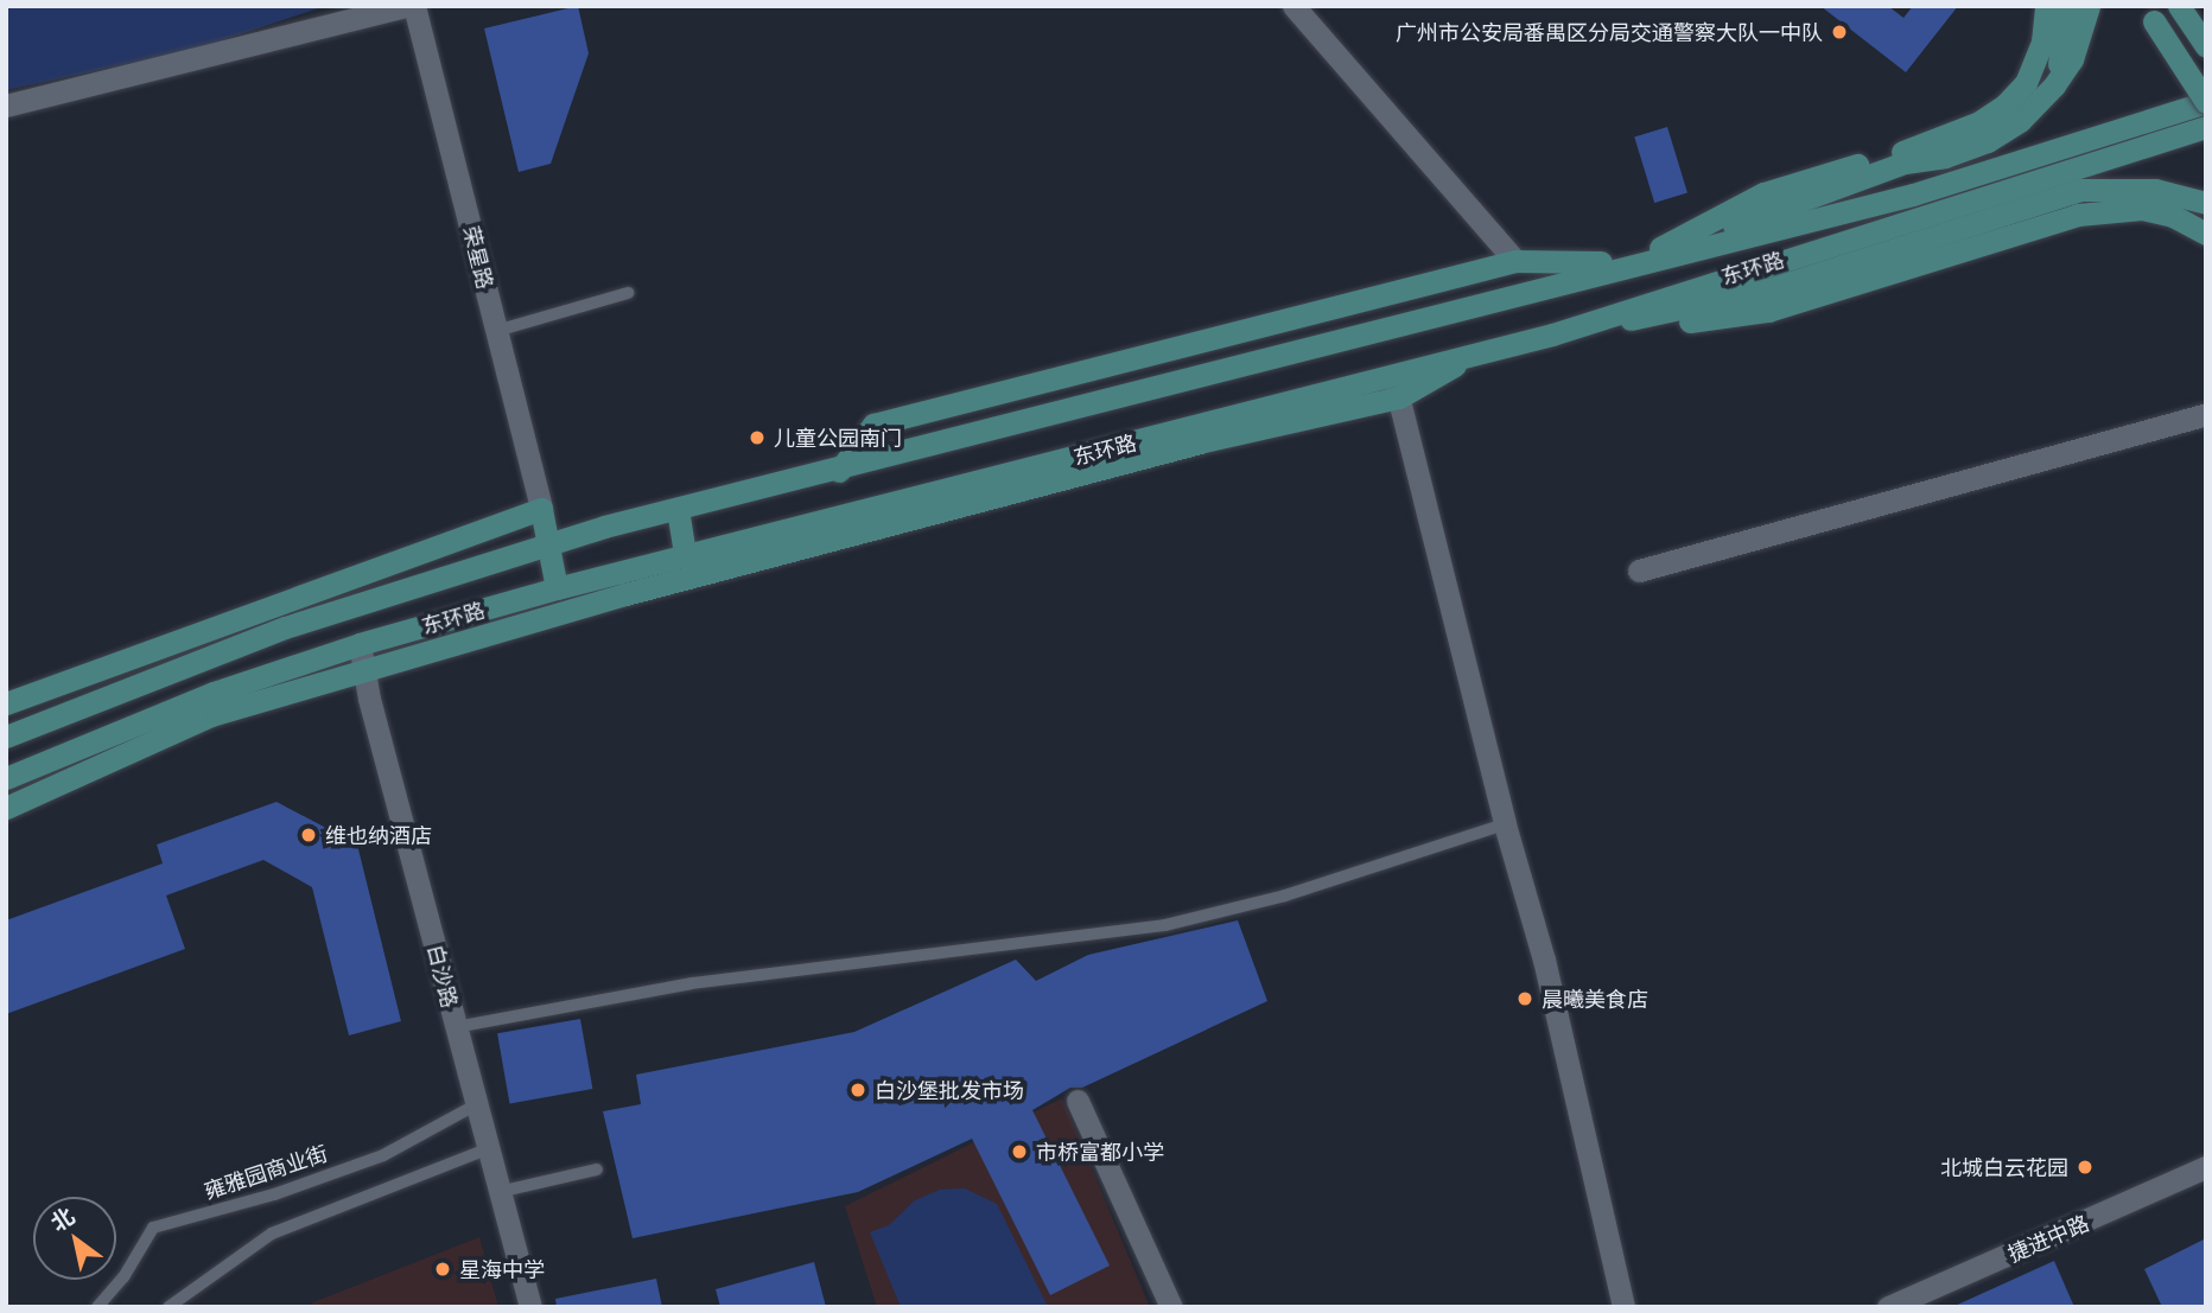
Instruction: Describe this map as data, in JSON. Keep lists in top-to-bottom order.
{
  "streets": {
    "main road": ["东环路"],
    "street": ["荣星路", "白沙路", "捷进中路"],
    "lane": ["雍雅园商业街"]
  },
  "crossings": [
    ["东环路", "白沙路"],
    ["白沙路", "雍雅园商业街"]
  ],
  "places": [
    "广州市公安局番禺区分局交通警察大队一中队",
    "儿童公园南门",
    "维也纳酒店",
    "晨曦美食店",
    "白沙堡批发市场",
    "市桥富都小学",
    "北城白云花园",
    "星海中学"
  ],
  "north": "top left"
}
